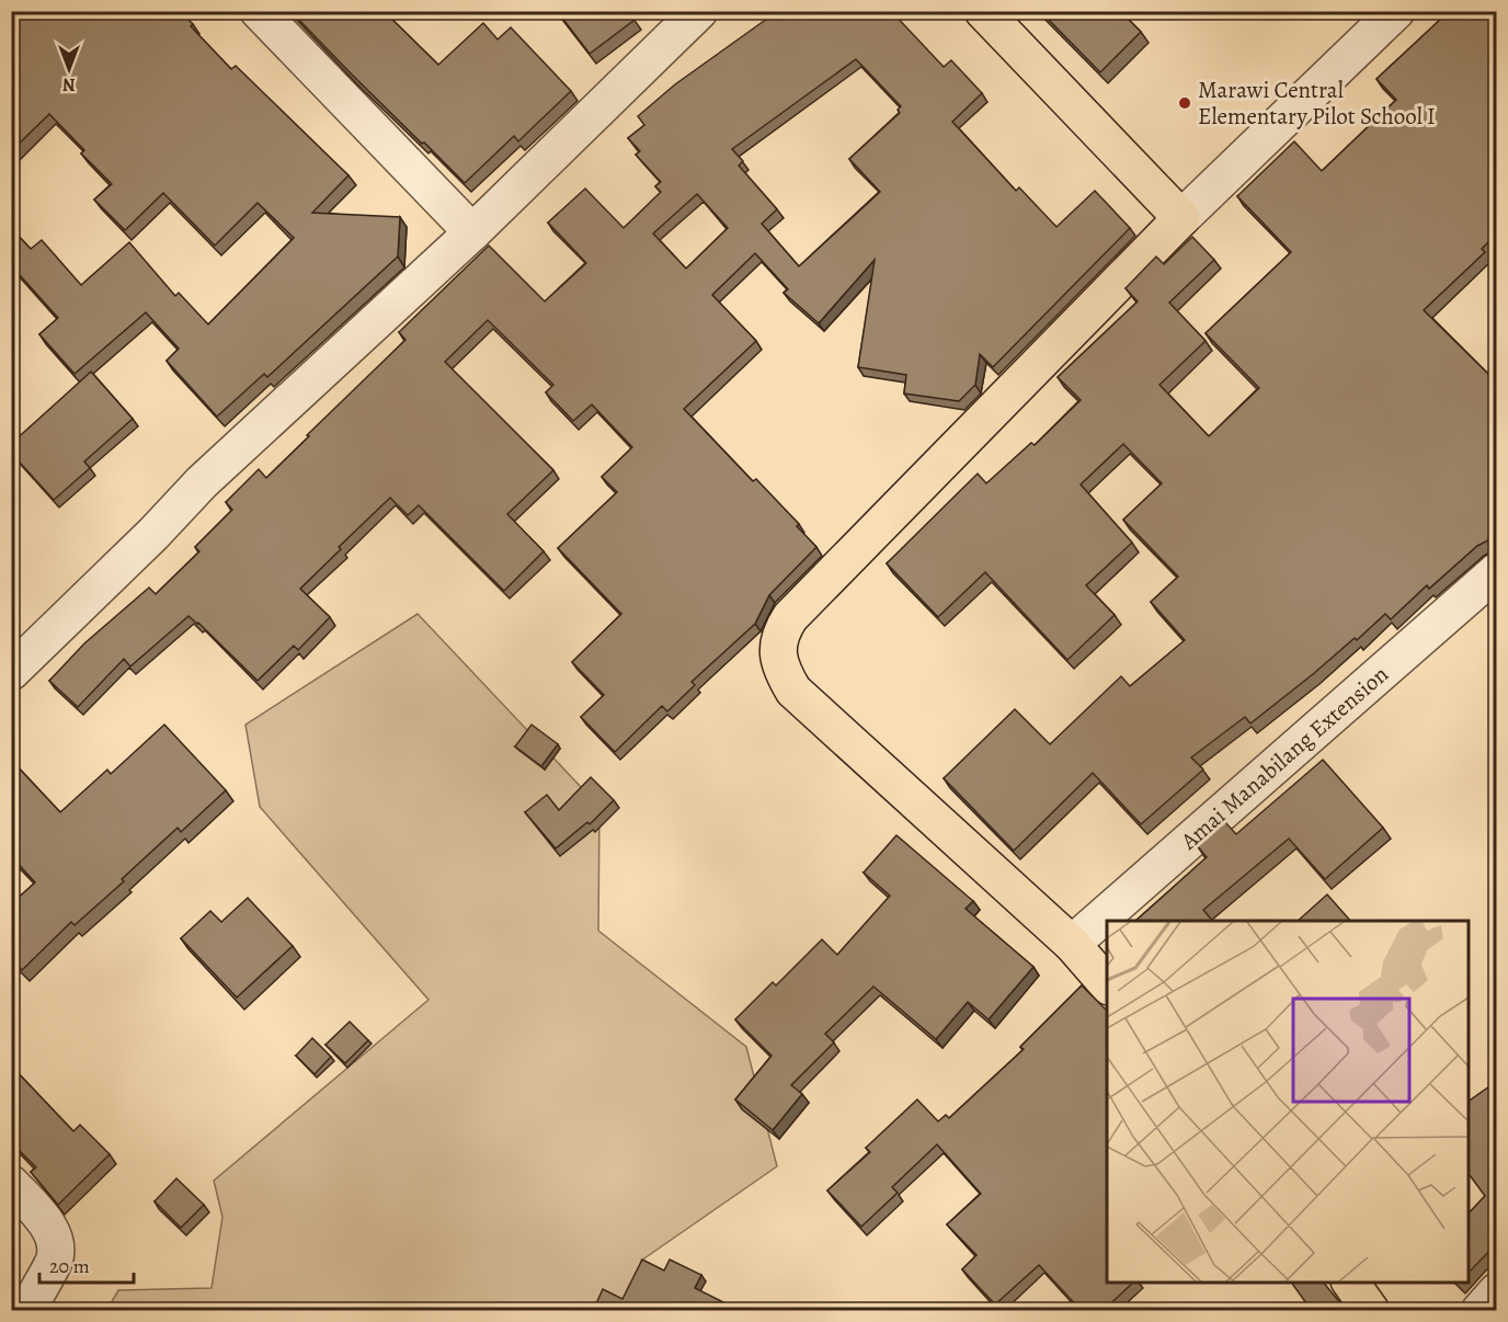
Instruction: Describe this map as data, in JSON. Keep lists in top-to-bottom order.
{
  "streets": {
    "street": ["Amai Manabilang Extension"]
  },
  "places": ["Marawi Central Elementary Pilot School I"],
  "scale_bar": "20 m",
  "north": "bottom"
}
